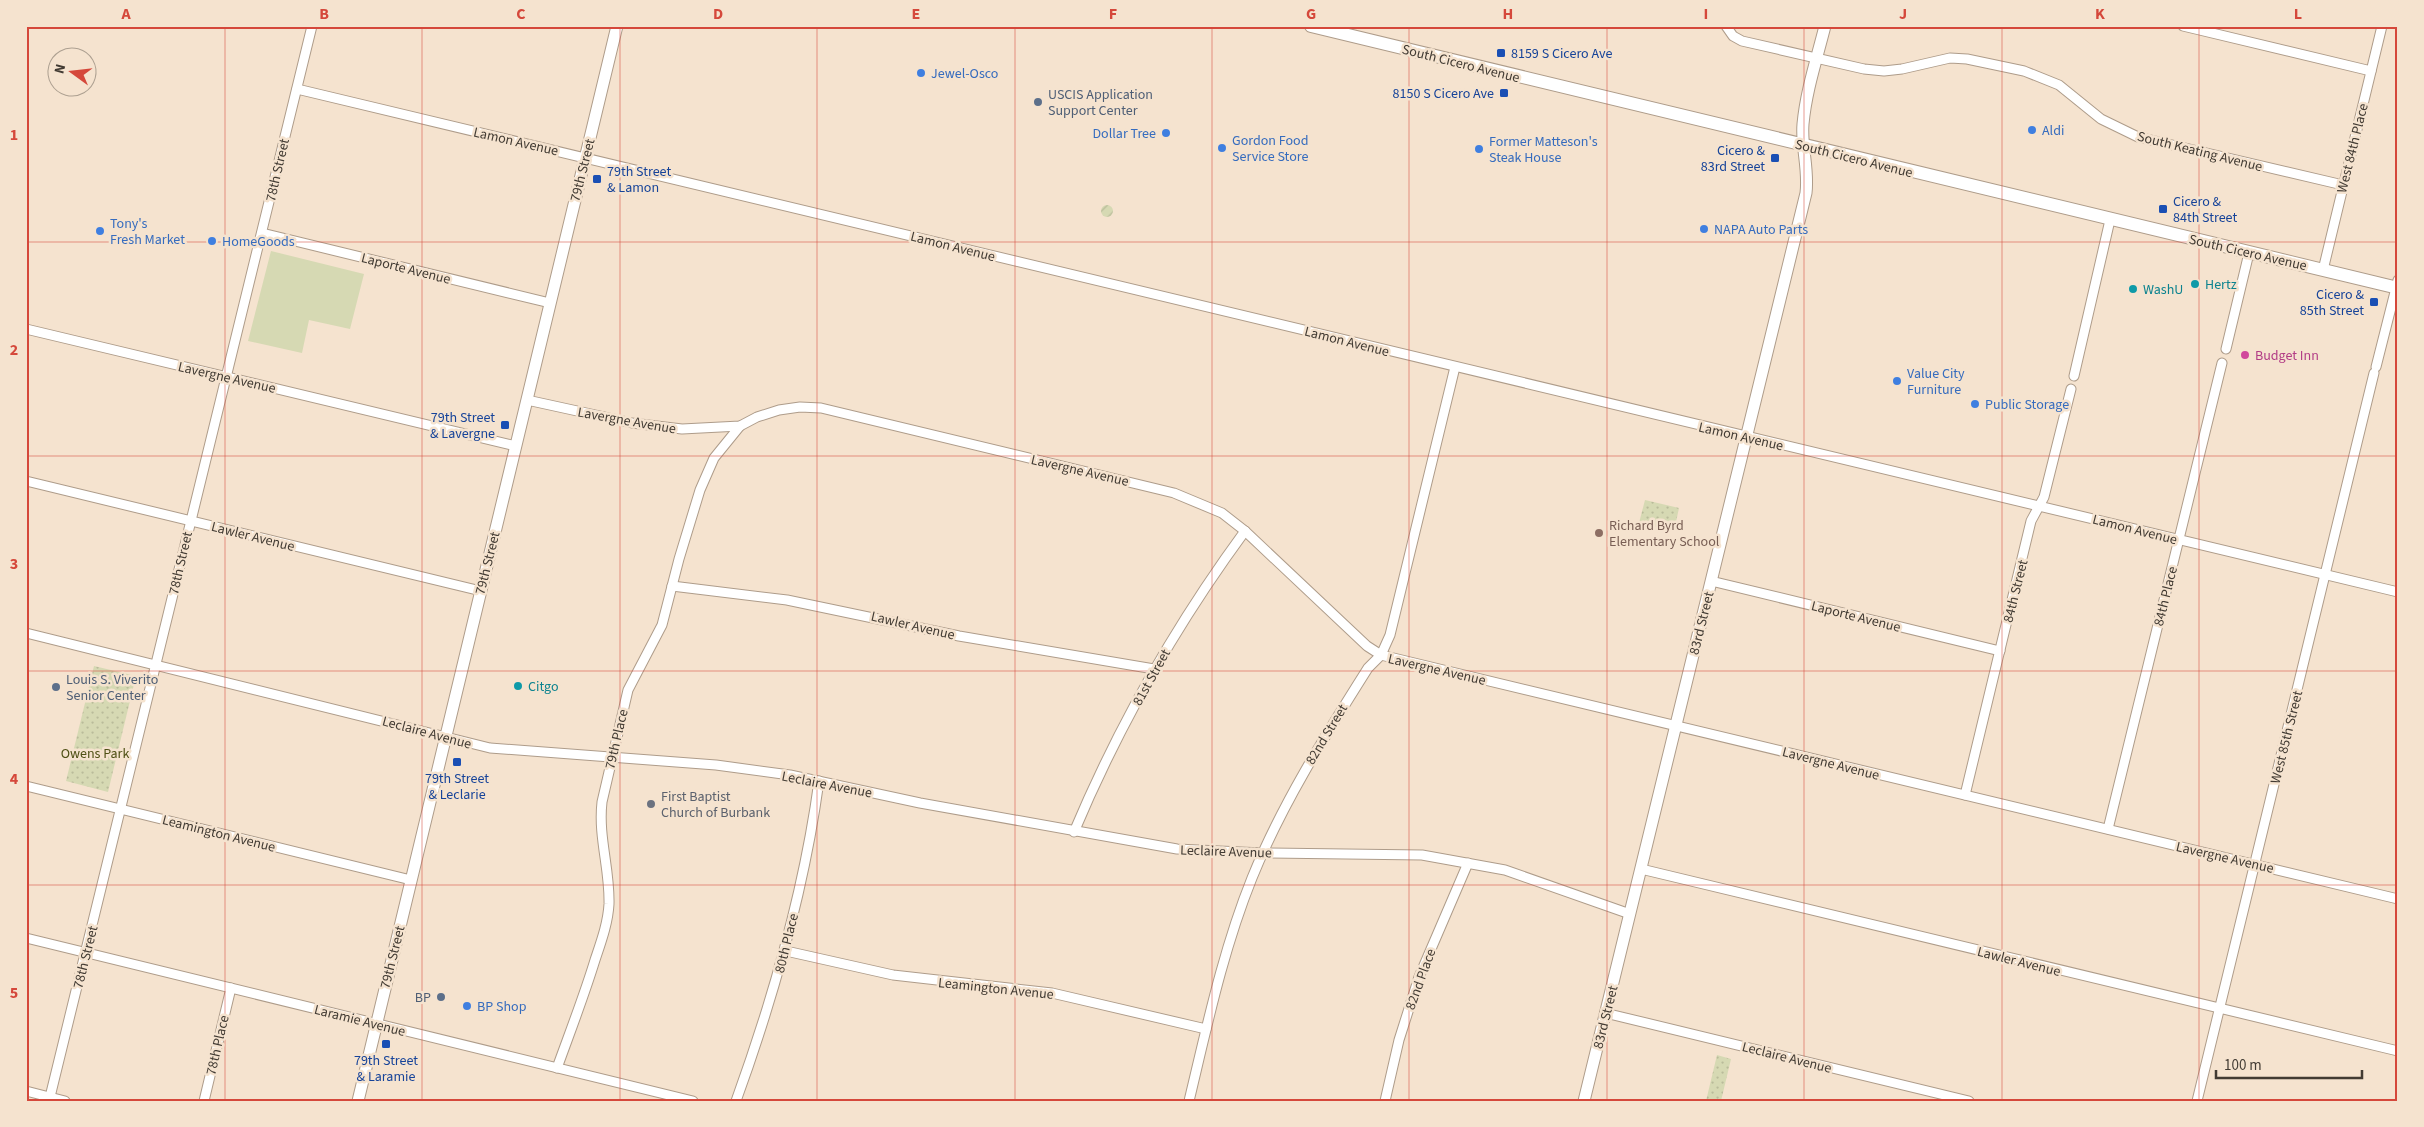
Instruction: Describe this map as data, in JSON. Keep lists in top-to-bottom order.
{
  "streets": {
    "main road": ["South Cicero Avenue", "79th Street", "83rd Street"],
    "street": [
      "Lamon Avenue",
      "West 84th Place",
      "South Keating Avenue",
      "78th Street",
      "Laporte Avenue",
      "Lavergne Avenue",
      "Lawler Avenue",
      "84th Street",
      "84th Place",
      "81st Street",
      "Leclaire Avenue",
      "82nd Street",
      "West 85th Street",
      "79th Place",
      "Leamington Avenue",
      "80th Place",
      "82nd Place",
      "Laramie Avenue",
      "78th Place"
    ]
  },
  "crossings": [
    ["South Cicero Avenue", "West 84th Place"],
    ["South Cicero Avenue", "83rd Street"],
    ["South Cicero Avenue", "West 85th Street"],
    ["Lamon Avenue", "78th Street"],
    ["Lamon Avenue", "79th Street"],
    ["Lamon Avenue", "84th Street"],
    ["Lamon Avenue", "84th Place"],
    ["Lamon Avenue", "83rd Street"],
    ["Lamon Avenue", "82nd Street"],
    ["Lamon Avenue", "West 85th Street"],
    ["West 84th Place", "South Keating Avenue"],
    ["South Keating Avenue", "83rd Street"],
    ["78th Street", "Laporte Avenue"],
    ["78th Street", "Lavergne Avenue"],
    ["78th Street", "Lawler Avenue"],
    ["78th Street", "Leclaire Avenue"],
    ["78th Street", "Leamington Avenue"],
    ["78th Street", "Laramie Avenue"],
    ["79th Street", "Laporte Avenue"],
    ["79th Street", "Lavergne Avenue"],
    ["79th Street", "Lawler Avenue"],
    ["79th Street", "Leclaire Avenue"],
    ["79th Street", "Leamington Avenue"],
    ["79th Street", "Laramie Avenue"],
    ["Laporte Avenue", "84th Street"],
    ["Laporte Avenue", "83rd Street"],
    ["Lavergne Avenue", "84th Street"],
    ["Lavergne Avenue", "84th Place"],
    ["Lavergne Avenue", "83rd Street"],
    ["Lavergne Avenue", "81st Street"],
    ["Lavergne Avenue", "82nd Street"],
    ["Lavergne Avenue", "West 85th Street"],
    ["Lavergne Avenue", "79th Place"],
    ["Lawler Avenue", "83rd Street"],
    ["Lawler Avenue", "81st Street"],
    ["Lawler Avenue", "West 85th Street"],
    ["Lawler Avenue", "79th Place"],
    ["83rd Street", "Leclaire Avenue"],
    ["81st Street", "Leclaire Avenue"],
    ["Leclaire Avenue", "82nd Street"],
    ["Leclaire Avenue", "79th Place"],
    ["Leclaire Avenue", "80th Place"],
    ["Leclaire Avenue", "82nd Place"],
    ["82nd Street", "Leamington Avenue"],
    ["79th Place", "Laramie Avenue"],
    ["Leamington Avenue", "80th Place"],
    ["Laramie Avenue", "78th Place"]
  ],
  "parks": ["Owens Park"],
  "places": {
    "transit": [
      "8159 S Cicero Ave",
      "8150 S Cicero Ave",
      "Cicero & 83rd Street",
      "79th Street & Lamon",
      "Cicero & 84th Street",
      "Cicero & 85th Street",
      "79th Street & Lavergne",
      "79th Street & Leclarie",
      "79th Street & Laramie"
    ],
    "other": [
      "Jewel-Osco",
      "USCIS Application Support Center",
      "Aldi",
      "Dollar Tree",
      "Gordon Food Service Store",
      "Former Matteson's Steak House",
      "NAPA Auto Parts",
      "Tony's Fresh Market",
      "HomeGoods",
      "Hertz",
      "WashU",
      "Budget Inn",
      "Value City Furniture",
      "Public Storage",
      "Richard Byrd Elementary School",
      "Citgo",
      "Louis S. Viverito Senior Center",
      "First Baptist Church of Burbank",
      "BP",
      "BP Shop"
    ]
  },
  "scale_bar": "100 m",
  "north": "left",
  "grid": {
    "columns": [
      "A",
      "B",
      "C",
      "D",
      "E",
      "F",
      "G",
      "H",
      "I",
      "J",
      "K",
      "L"
    ],
    "rows": [
      "1",
      "2",
      "3",
      "4",
      "5"
    ]
  }
}
